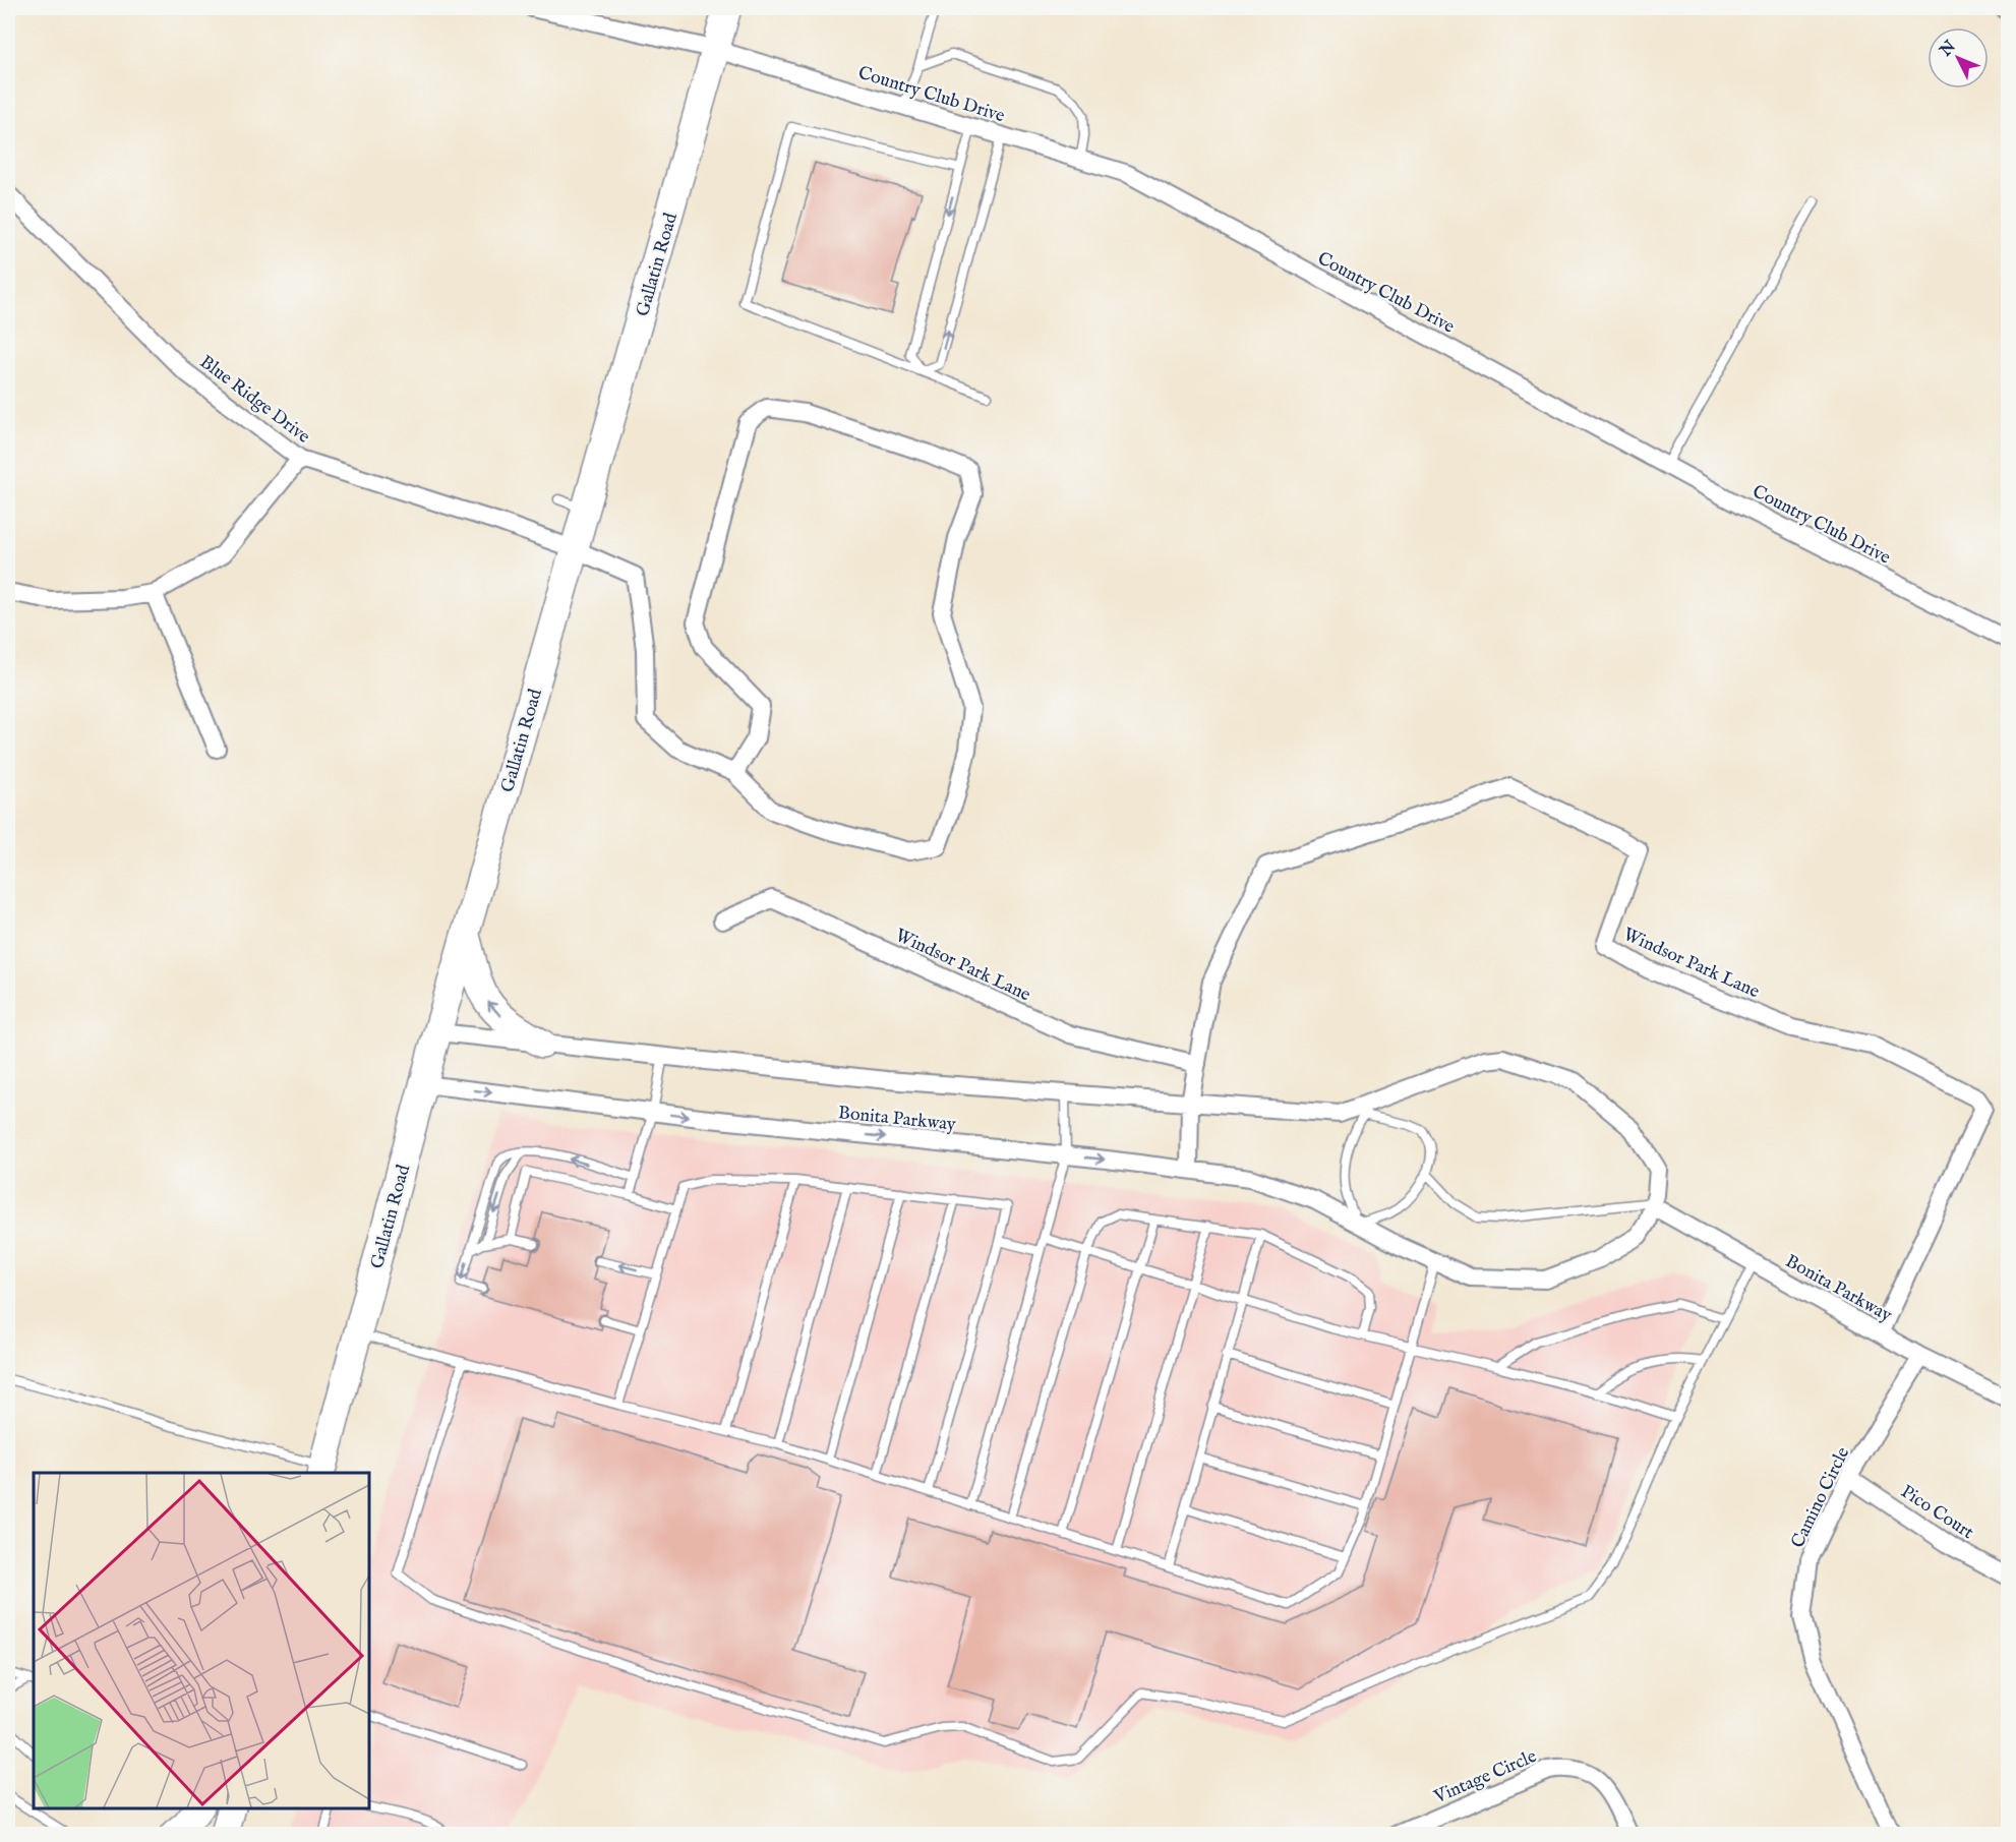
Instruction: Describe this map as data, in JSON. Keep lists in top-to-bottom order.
{
  "streets": {
    "main road": ["Gallatin Road"],
    "street": [
      "Country Club Drive",
      "Blue Ridge Drive",
      "Windsor Park Lane",
      "Bonita Parkway",
      "Camino Circle",
      "Pico Court",
      "Vintage Circle"
    ]
  },
  "crossings": [
    ["Country Club Drive", "Gallatin Road"],
    ["Gallatin Road", "Blue Ridge Drive"],
    ["Gallatin Road", "Bonita Parkway"],
    ["Windsor Park Lane", "Bonita Parkway"],
    ["Bonita Parkway", "Camino Circle"],
    ["Camino Circle", "Pico Court"]
  ],
  "north": "top left"
}
